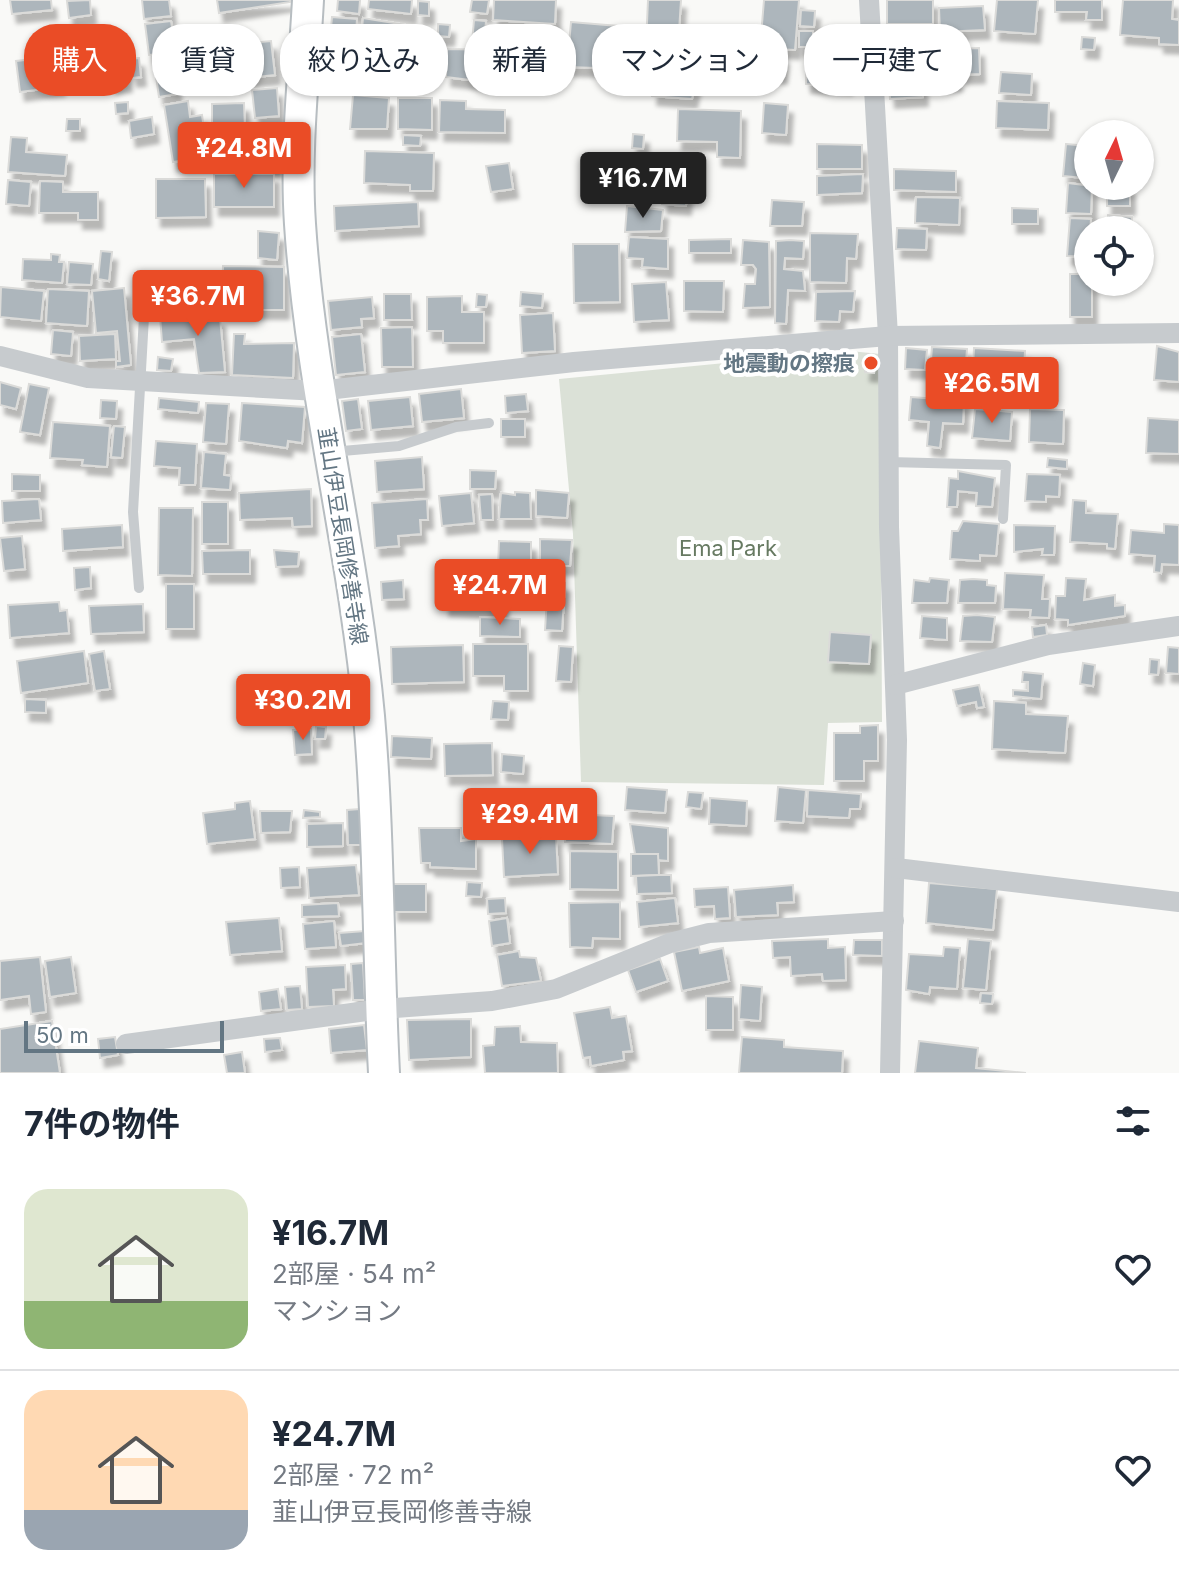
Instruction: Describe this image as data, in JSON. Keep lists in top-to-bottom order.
{
  "streets": {
    "main road": ["韮山伊豆長岡修善寺線"]
  },
  "parks": ["Ema Park"],
  "places": ["地震動の擦痕"],
  "scale_bar": "50 m",
  "north": "top",
  "page": {
    "chip": [
      "購入",
      "賃貸",
      "絞り込み",
      "新着",
      "マンション",
      "一戸建て"
    ],
    "price": [
      "¥24.8M",
      "¥16.7M",
      "¥36.7M",
      "¥26.5M",
      "¥24.7M",
      "¥30.2M",
      "¥29.4M"
    ],
    "scale": "50 m",
    "heading": "7件の物件",
    "list": [
      {
        "name": "¥16.7M",
        "note": "2部屋 · 54 m² · マンション"
      },
      {
        "name": "¥24.7M",
        "note": "2部屋 · 72 m² · 韮山伊豆長岡修善寺線"
      }
    ]
  }
}
